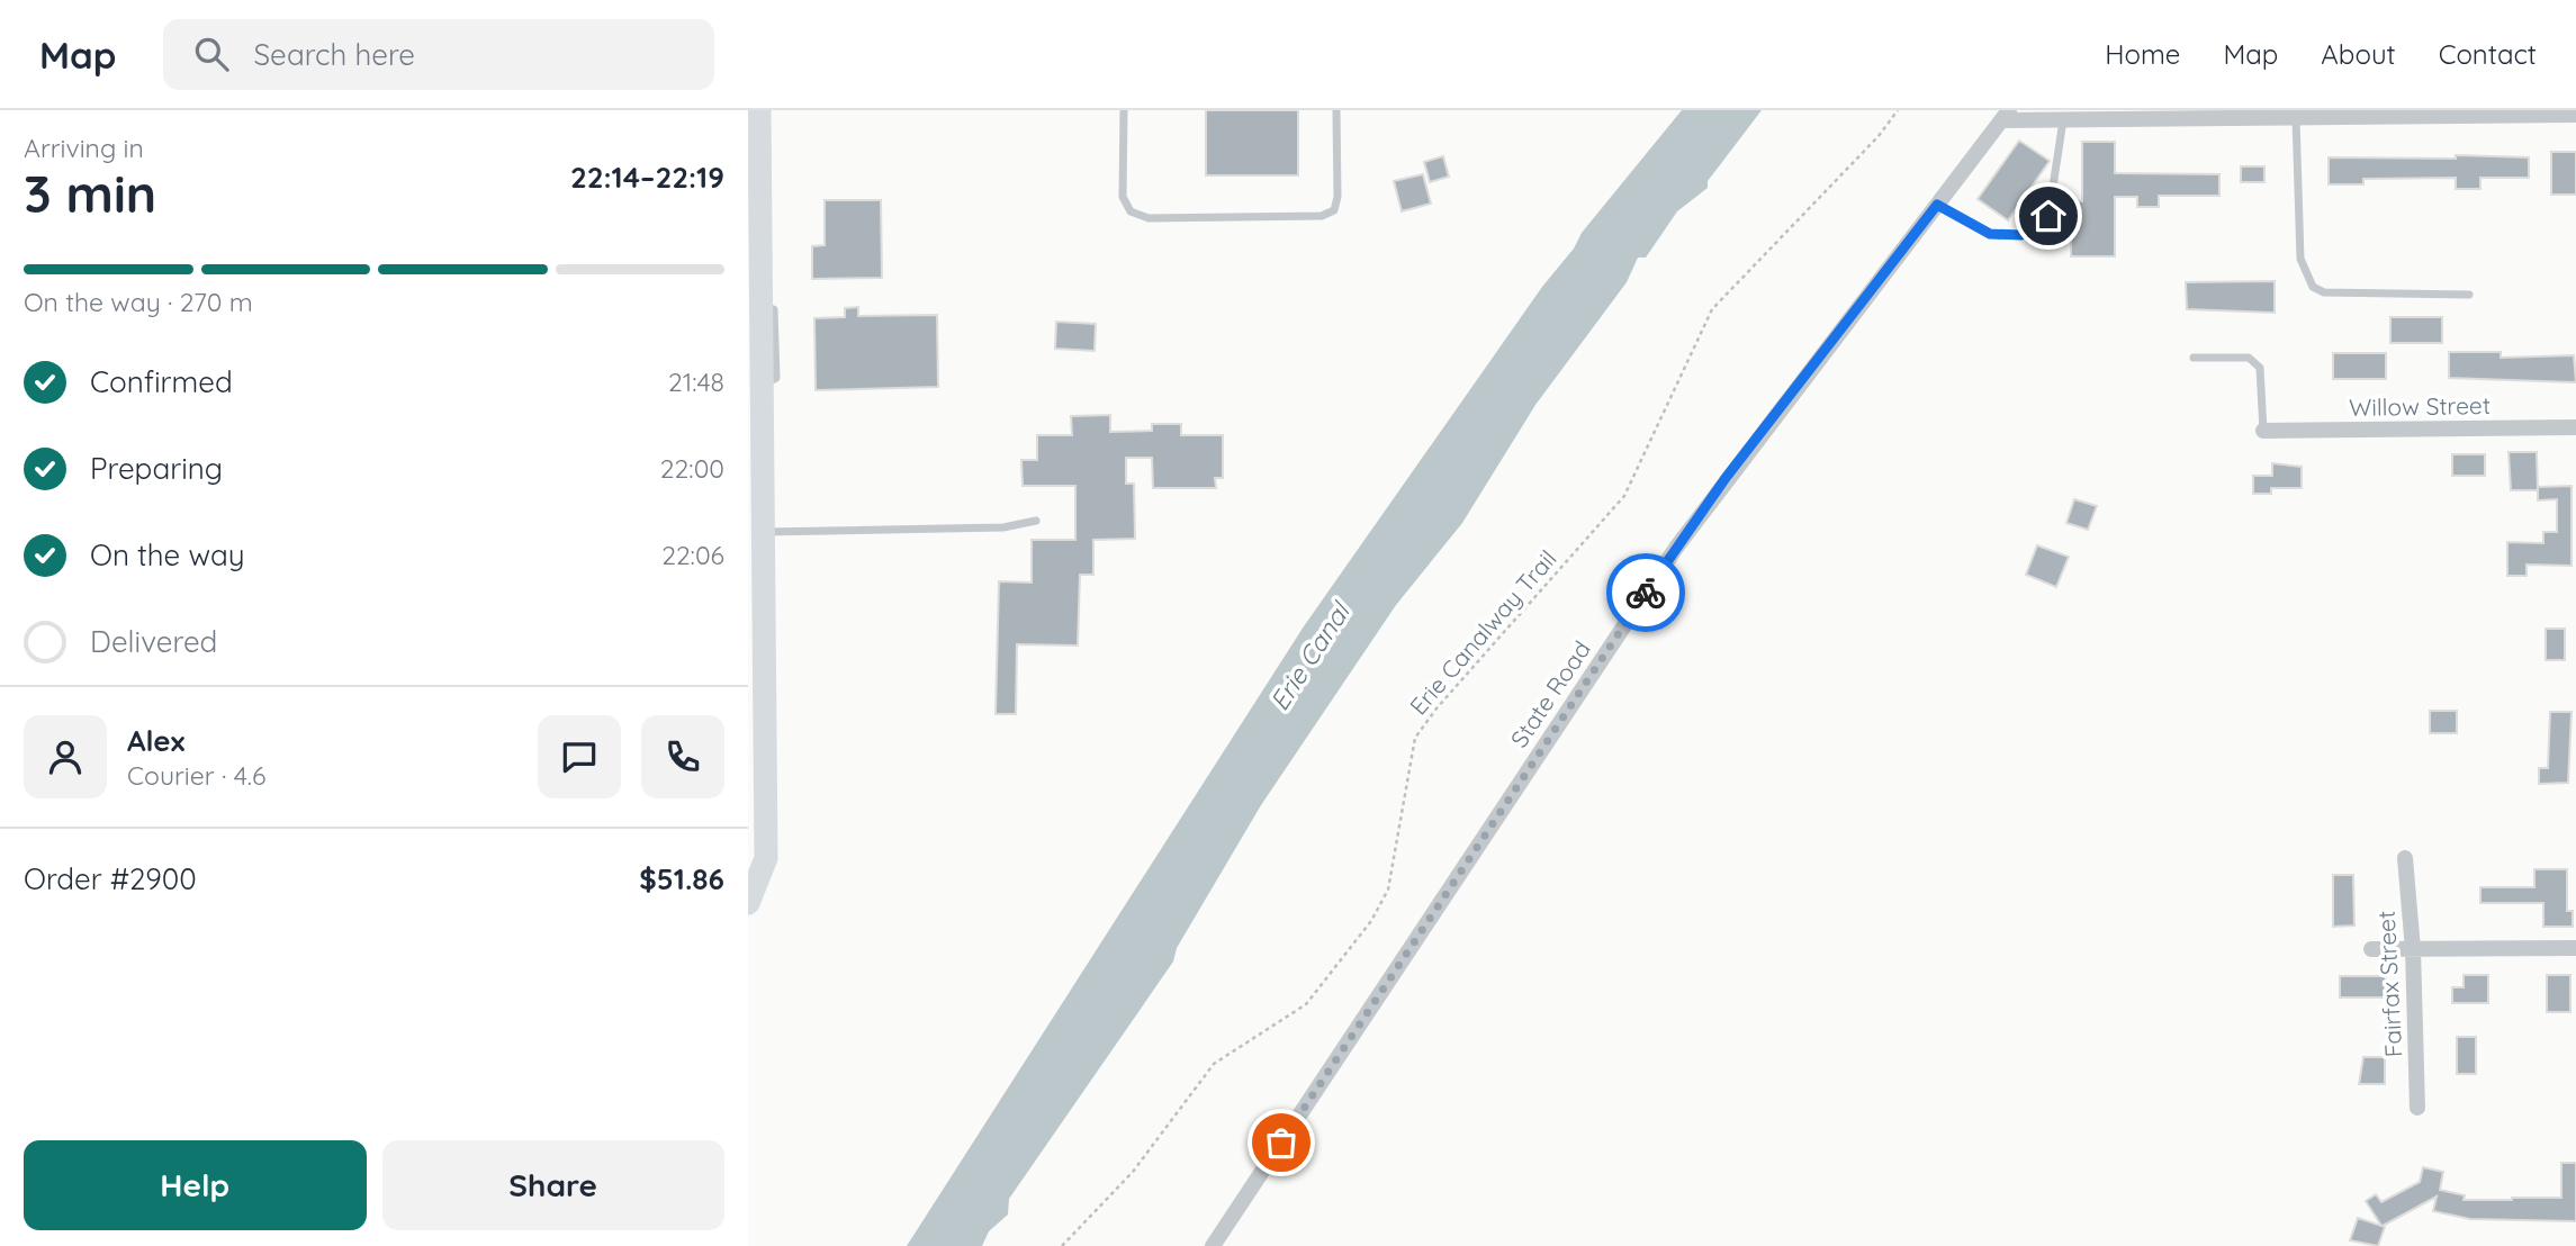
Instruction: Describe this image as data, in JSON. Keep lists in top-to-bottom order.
{
  "streets": {
    "street": ["Willow Street", "State Road", "Fairfax Street"],
    "path": ["Erie Canalway Trail"]
  },
  "water": ["Erie Canal"],
  "page": {
    "header": "Map",
    "search": "Search here",
    "nav": [
      "Home",
      "Map",
      "About",
      "Contact"
    ],
    "heading": ["3 min", "Arriving in", "22:14–22:19"],
    "panel": [
      "Alex",
      "Courier · 4.6",
      "Order #2900",
      "$51.86"
    ],
    "bar": "On the way · 270 m",
    "list": [
      ["Confirmed", "21:48"],
      ["Preparing", "22:00"],
      ["On the way", "22:06"],
      "Delivered"
    ],
    "buttons": ["Help", "Share"]
  }
}
